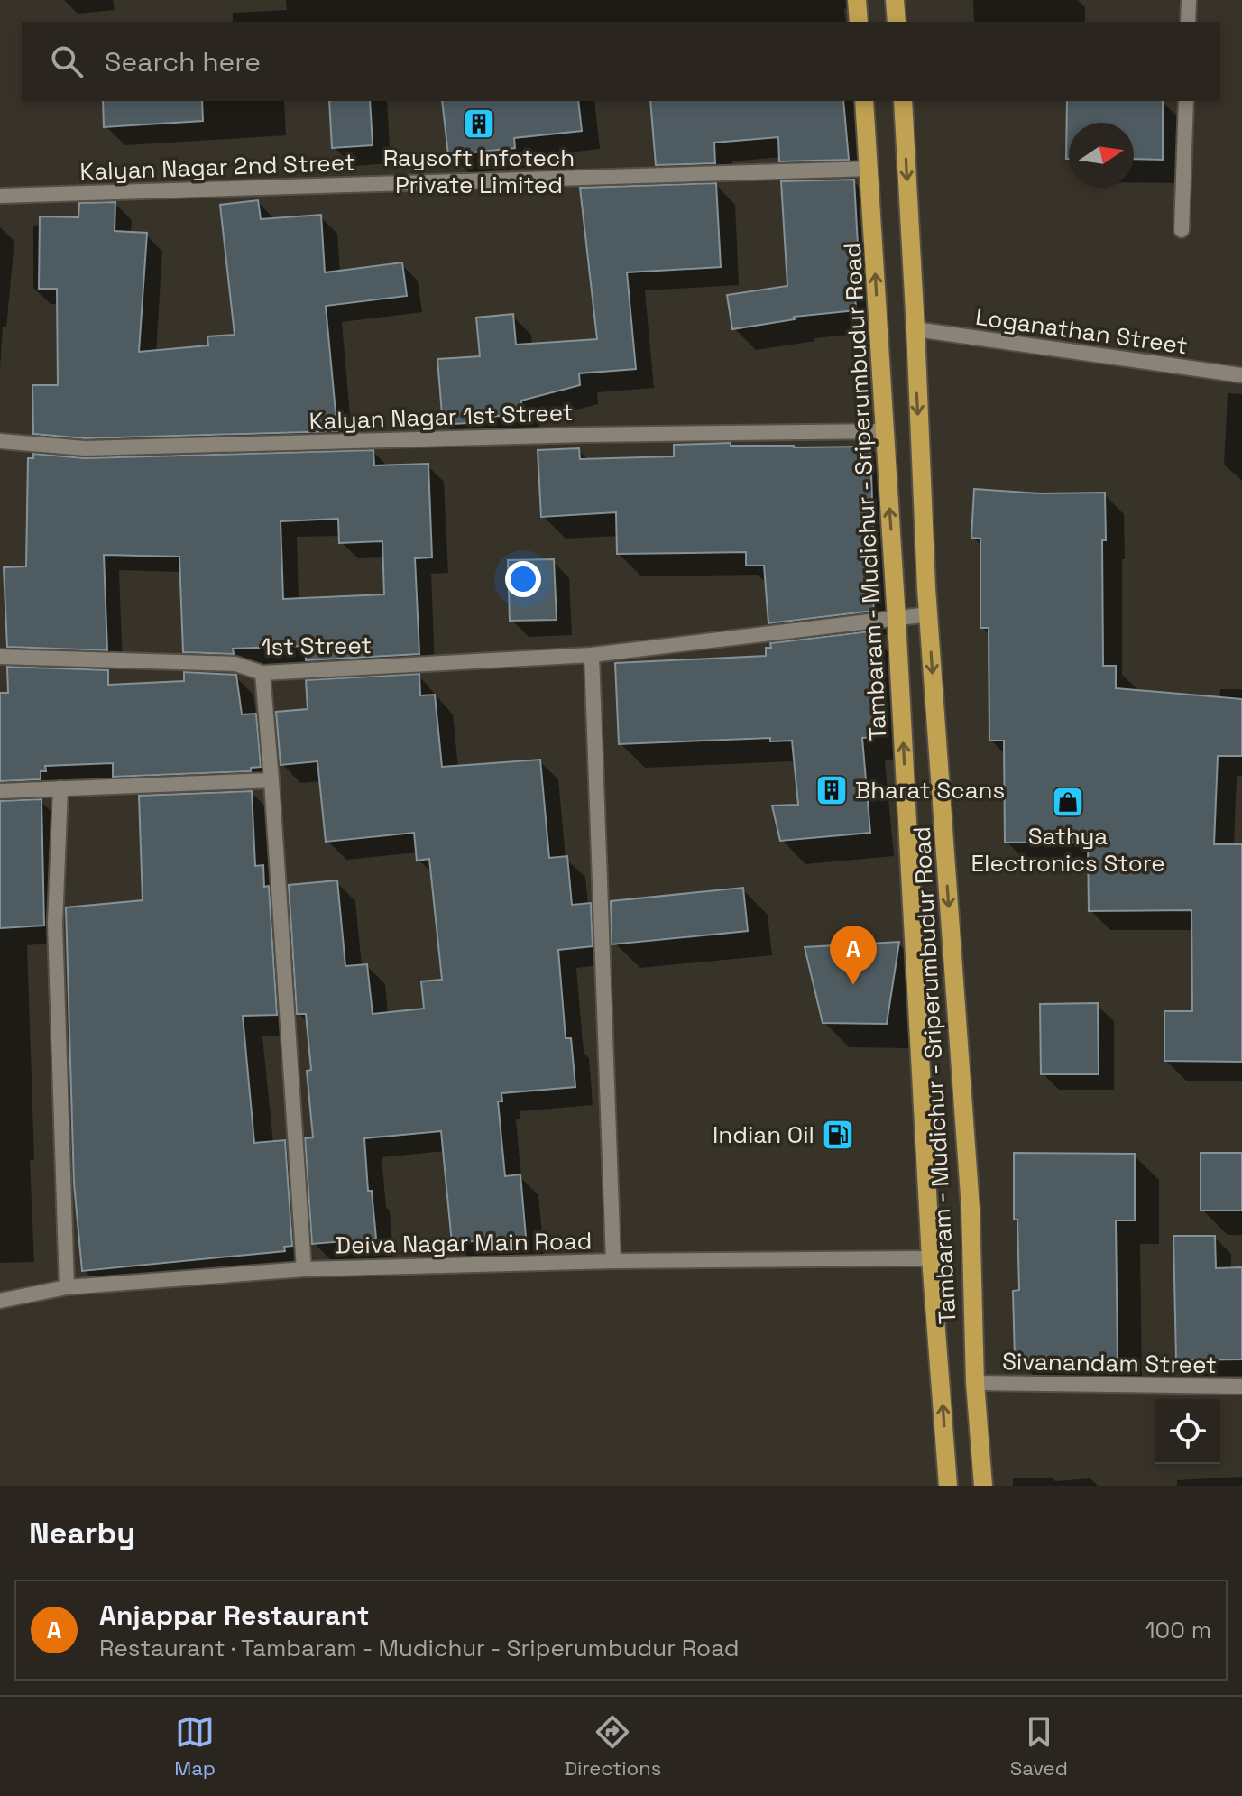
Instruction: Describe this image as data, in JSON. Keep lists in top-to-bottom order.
{
  "streets": {
    "main road": ["Tambaram - Mudichur - Sriperumbudur Road"],
    "street": [
      "Kalyan Nagar 2nd Street",
      "Loganathan Street",
      "Kalyan Nagar 1st Street",
      "1st Street",
      "Deiva Nagar Main Road",
      "Sivanandam Street"
    ]
  },
  "crossings": [
    ["Kalyan Nagar 2nd Street", "Tambaram - Mudichur - Sriperumbudur Road"],
    ["Loganathan Street", "Tambaram - Mudichur - Sriperumbudur Road"],
    ["Kalyan Nagar 1st Street", "Tambaram - Mudichur - Sriperumbudur Road"],
    ["Tambaram - Mudichur - Sriperumbudur Road", "1st Street"],
    ["Tambaram - Mudichur - Sriperumbudur Road", "Deiva Nagar Main Road"],
    ["Tambaram - Mudichur - Sriperumbudur Road", "Sivanandam Street"]
  ],
  "places": {
    "building": ["Raysoft Infotech Private Limited", "Bharat Scans"],
    "shop": ["Sathya Electronics Store"],
    "fuel station": ["Indian Oil"]
  },
  "north": "right",
  "page": {
    "search": "Search here",
    "pins": "A",
    "heading": "Nearby",
    "list": [
      {
        "mark": "A",
        "name": "Anjappar Restaurant",
        "note": "Restaurant · Tambaram - Mudichur - Sriperumbudur Road",
        "value": "100 m"
      }
    ],
    "nav": ["Map", "Directions", "Saved"]
  }
}
